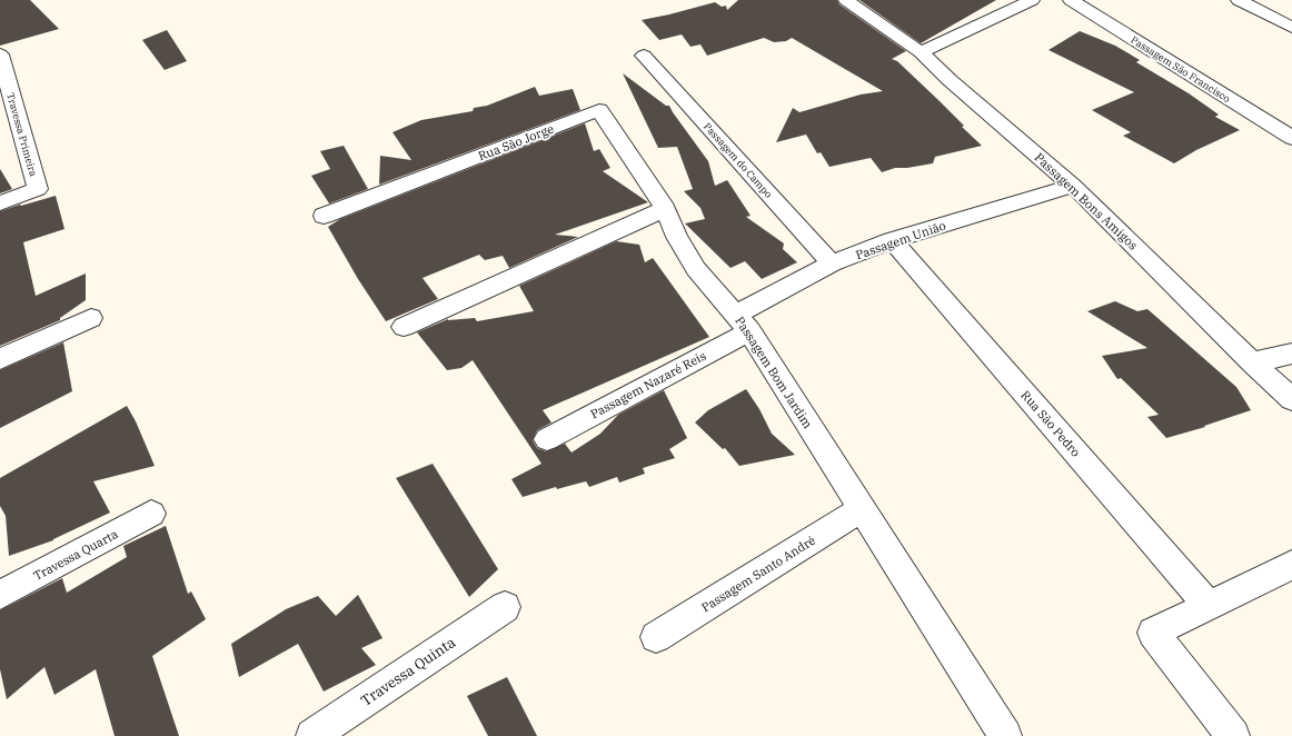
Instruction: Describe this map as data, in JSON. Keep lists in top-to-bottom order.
{
  "streets": {
    "street": [
      "Passagem São Francisco",
      "Travessa Primeira",
      "Rua São Jorge",
      "Passagem do Campo",
      "Passagem Bons Amigos",
      "Passagem União",
      "Passagem Bom Jardim",
      "Passagem Nazaré Reis",
      "Rua São Pedro",
      "Travessa Quarta",
      "Passagem Santo André",
      "Travessa Quinta"
    ]
  },
  "crossings": [
    ["Rua São Jorge", "Passagem Bom Jardim"],
    ["Passagem do Campo", "Passagem União"],
    ["Passagem Bons Amigos", "Passagem União"],
    ["Passagem União", "Passagem Bom Jardim"],
    ["Passagem União", "Passagem Nazaré Reis"],
    ["Passagem União", "Rua São Pedro"],
    ["Passagem Bom Jardim", "Passagem Nazaré Reis"],
    ["Passagem Bom Jardim", "Passagem Santo André"]
  ]
}
